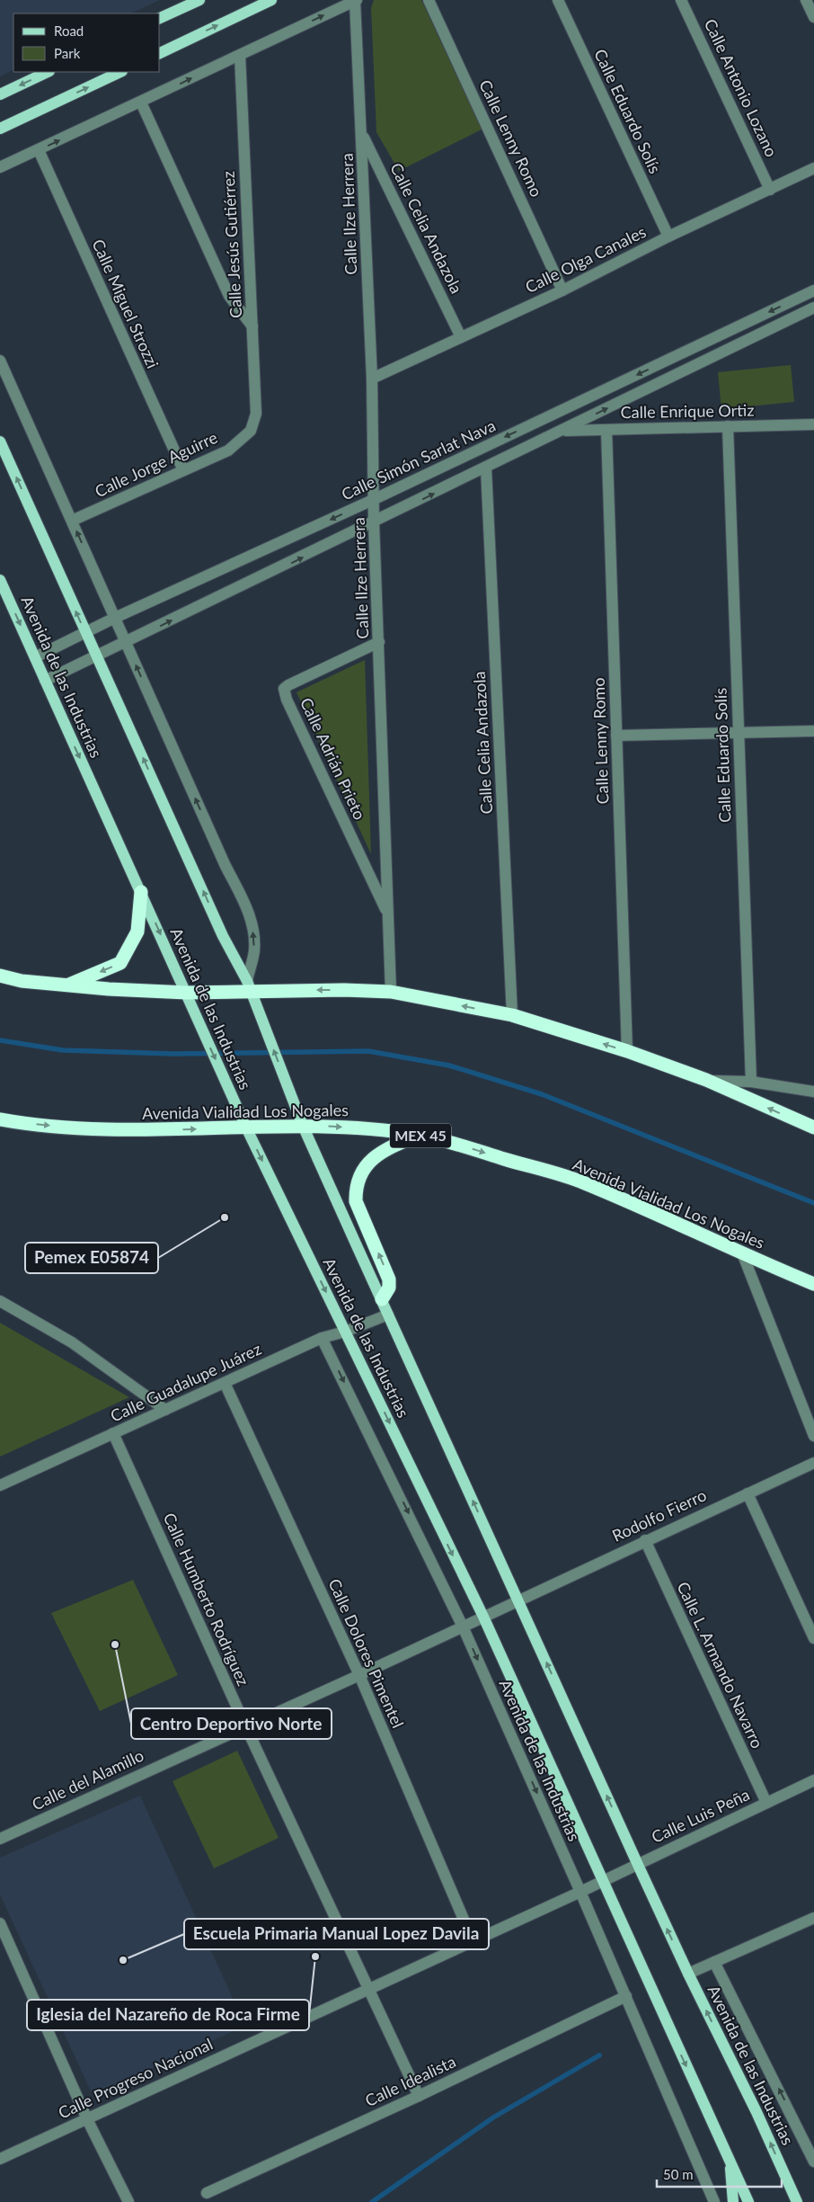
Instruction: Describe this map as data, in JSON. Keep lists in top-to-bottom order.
{
  "streets": {
    "highway": ["Avenida Vialidad Los Nogales", "MEX 45"],
    "main road": ["Avenida de las Industrias"],
    "street": [
      "Calle Antonio Lozano",
      "Calle Eduardo Solís",
      "Calle Lenny Romo",
      "Calle Ilze Herrera",
      "Calle Celia Andazola",
      "Calle Jesús Gutiérrez",
      "Calle Olga Canales",
      "Calle Miguel Strozzi",
      "Calle Enrique Ortiz",
      "Calle Simón Sarlat Nava",
      "Calle Jorge Aguirre",
      "Calle Adrián Prieto",
      "Calle Guadalupe Juárez",
      "Rodolfo Fierro",
      "Calle Humberto Rodríguez",
      "Calle Dolores Pimentel",
      "Calle L. Armando Navarro",
      "Calle del Alamillo",
      "Calle Luis Peña",
      "Calle Progreso Nacional",
      "Calle Idealista"
    ]
  },
  "crossings": [
    ["Calle Antonio Lozano", "Calle Olga Canales"],
    ["Calle Eduardo Solís", "Calle Olga Canales"],
    ["Calle Eduardo Solís", "Calle Enrique Ortiz"],
    ["Calle Lenny Romo", "Calle Olga Canales"],
    ["Calle Lenny Romo", "Calle Enrique Ortiz"],
    ["Calle Ilze Herrera", "Calle Celia Andazola"],
    ["Calle Ilze Herrera", "Calle Olga Canales"],
    ["Calle Ilze Herrera", "Calle Simón Sarlat Nava"],
    ["Calle Ilze Herrera", "Calle Adrián Prieto"],
    ["Calle Celia Andazola", "Calle Olga Canales"],
    ["Calle Jesús Gutiérrez", "Calle Jorge Aguirre"],
    ["Calle Miguel Strozzi", "Calle Jorge Aguirre"],
    ["Calle Simón Sarlat Nava", "Avenida de las Industrias"],
    ["Avenida de las Industrias", "Avenida Vialidad Los Nogales"],
    ["Avenida de las Industrias", "Calle Guadalupe Juárez"],
    ["Avenida de las Industrias", "Rodolfo Fierro"],
    ["Avenida de las Industrias", "Calle del Alamillo"],
    ["Avenida de las Industrias", "Calle Luis Peña"],
    ["Avenida de las Industrias", "Calle Progreso Nacional"],
    ["Avenida de las Industrias", "Calle Idealista"],
    ["Calle Guadalupe Juárez", "Calle Humberto Rodríguez"],
    ["Calle Guadalupe Juárez", "Calle Dolores Pimentel"],
    ["Rodolfo Fierro", "Calle L. Armando Navarro"],
    ["Calle Humberto Rodríguez", "Calle del Alamillo"],
    ["Calle Humberto Rodríguez", "Calle Progreso Nacional"],
    ["Calle Humberto Rodríguez", "Calle Idealista"],
    ["Calle Dolores Pimentel", "Calle del Alamillo"],
    ["Calle Dolores Pimentel", "Calle Progreso Nacional"],
    ["Calle L. Armando Navarro", "Calle Luis Peña"],
    ["Calle Luis Peña", "Calle Progreso Nacional"]
  ],
  "one_way": ["Avenida Vialidad Los Nogales"],
  "places": [
    "Pemex E05874",
    "Centro Deportivo Norte",
    "Iglesia del Nazareño de Roca Firme",
    "Escuela Primaria Manual Lopez Davila"
  ],
  "legend": ["Road", "Park"],
  "scale_bar": "50 m"
}
